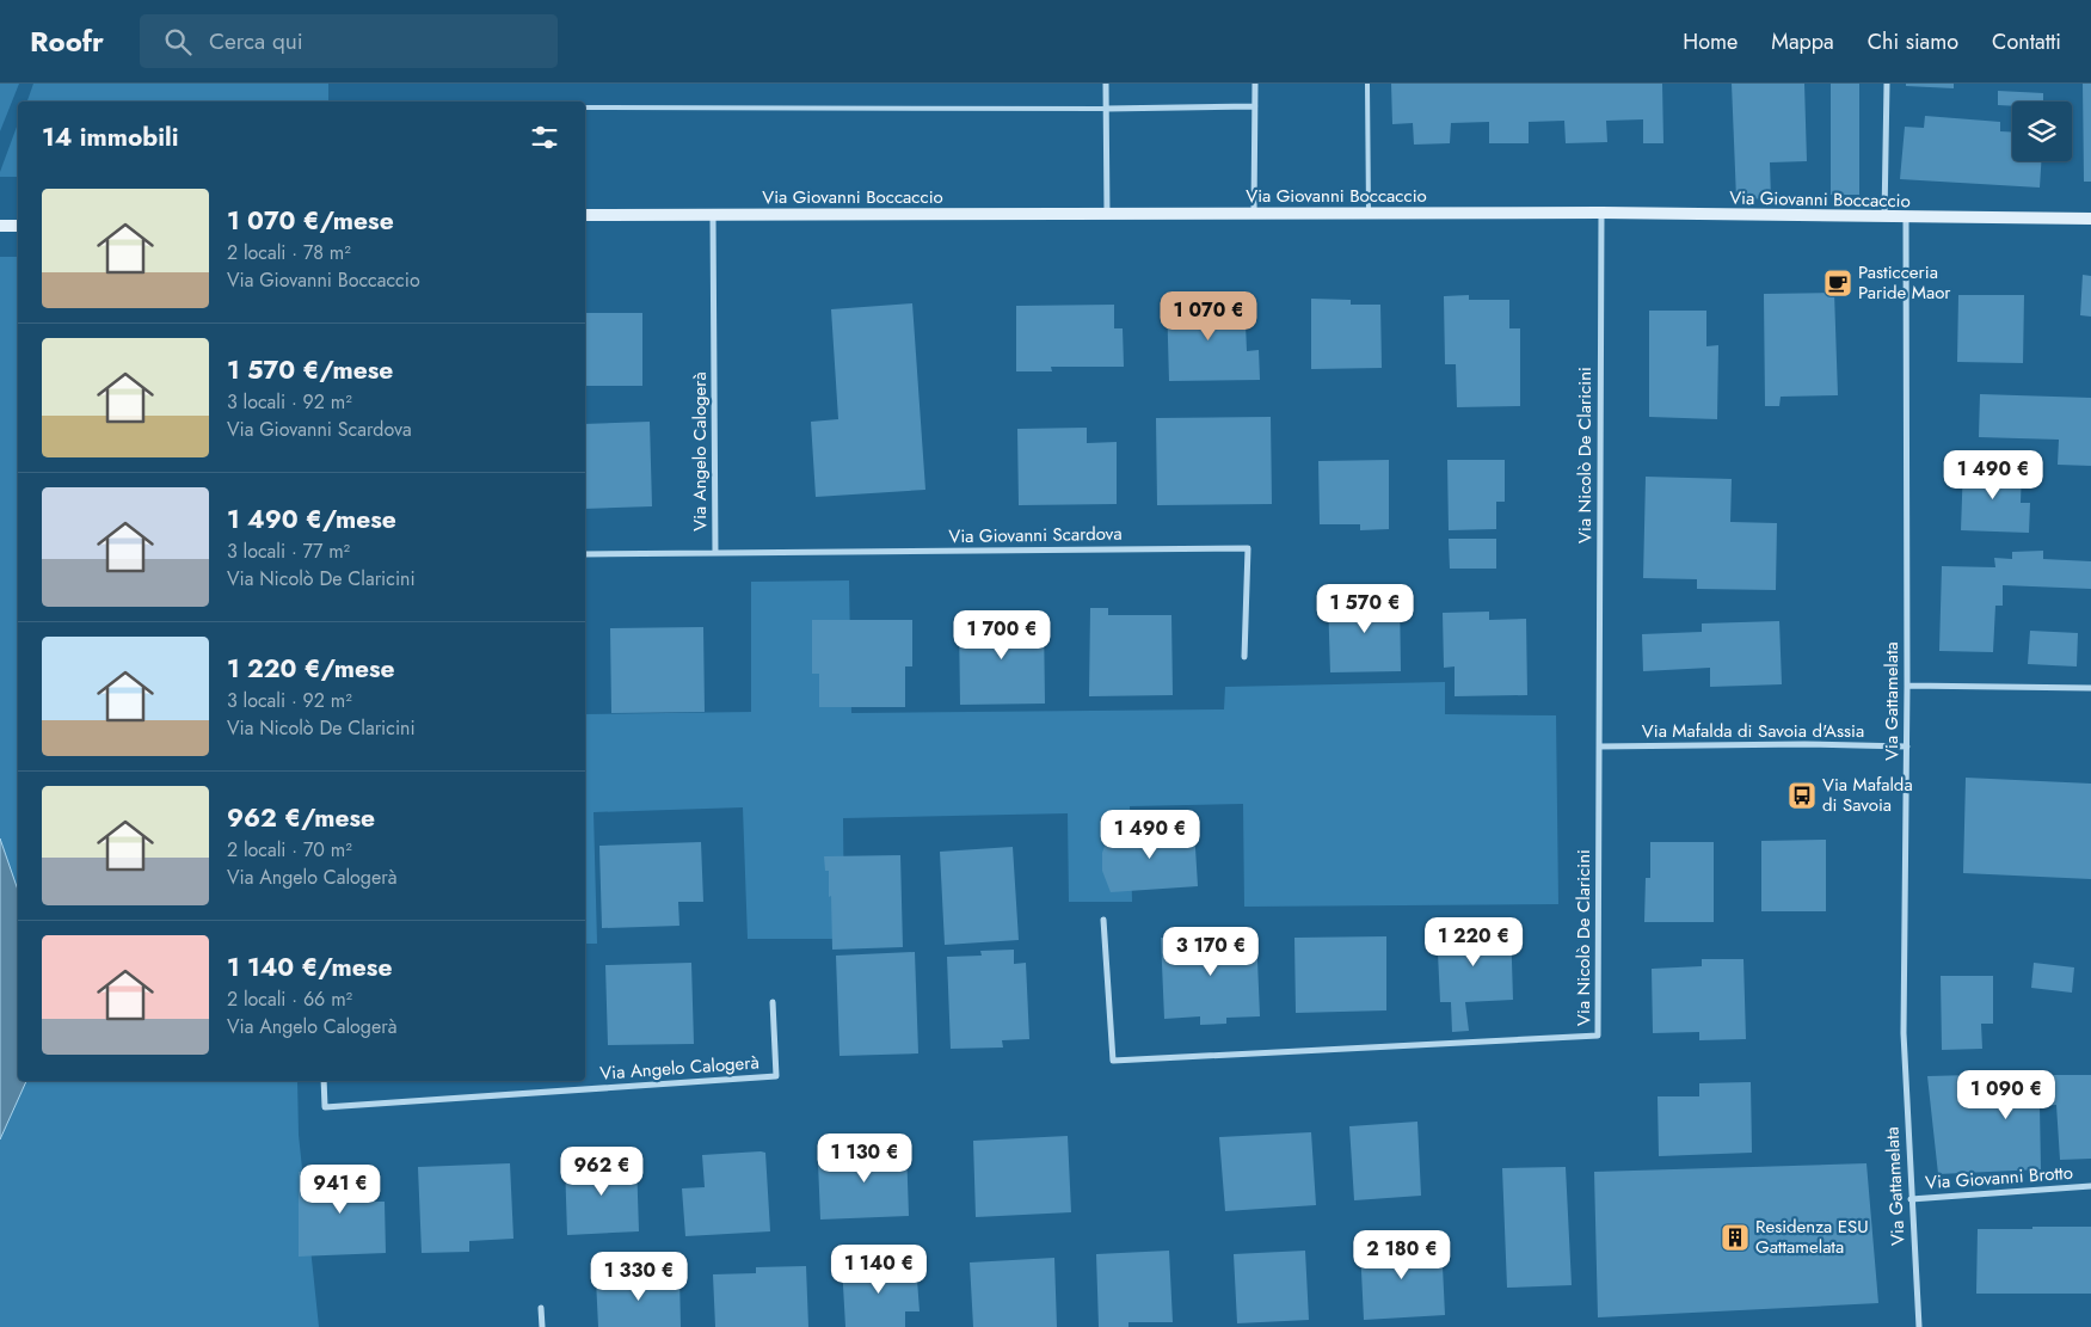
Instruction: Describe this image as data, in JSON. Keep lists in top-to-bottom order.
{
  "streets": {
    "street": [
      "Via Giovanni Boccaccio",
      "Via Angelo Calogerà",
      "Via Nicolò De Claricini",
      "Via Giovanni Scardova",
      "Via Gattamelata",
      "Via Mafalda di Savoia d'Assia",
      "Via Giovanni Brotto"
    ]
  },
  "crossings": [
    ["Via Giovanni Boccaccio", "Via Angelo Calogerà"],
    ["Via Giovanni Boccaccio", "Via Nicolò De Claricini"],
    ["Via Giovanni Boccaccio", "Via Gattamelata"],
    ["Via Angelo Calogerà", "Via Giovanni Scardova"],
    ["Via Nicolò De Claricini", "Via Mafalda di Savoia d'Assia"],
    ["Via Gattamelata", "Via Mafalda di Savoia d'Assia"],
    ["Via Gattamelata", "Via Giovanni Brotto"]
  ],
  "places": {
    "cafe": ["Pasticceria Paride Maor"],
    "bus stop": ["Via Mafalda di Savoia"],
    "building": ["Residenza ESU Gattamelata"]
  },
  "page": {
    "header": "Roofr",
    "search": "Cerca qui",
    "nav": [
      "Home",
      "Mappa",
      "Chi siamo",
      "Contatti"
    ],
    "heading": "14 immobili",
    "list": [
      {
        "name": "1 070 €/mese",
        "note": "2 locali · 78 m² · Via Giovanni Boccaccio"
      },
      {
        "name": "1 570 €/mese",
        "note": "3 locali · 92 m² · Via Giovanni Scardova"
      },
      {
        "name": "1 490 €/mese",
        "note": "3 locali · 77 m² · Via Nicolò De Claricini"
      },
      {
        "name": "1 220 €/mese",
        "note": "3 locali · 92 m² · Via Nicolò De Claricini"
      },
      {
        "name": "962 €/mese",
        "note": "2 locali · 70 m² · Via Angelo Calogerà"
      },
      {
        "name": "1 140 €/mese",
        "note": "2 locali · 66 m² · Via Angelo Calogerà"
      }
    ],
    "price": [
      "1 070 €",
      "1 490 €",
      "1 570 €",
      "1 700 €",
      "1 490 €",
      "1 220 €",
      "3 170 €",
      "1 090 €",
      "1 130 €",
      "962 €",
      "941 €",
      "2 180 €",
      "1 140 €",
      "1 330 €"
    ]
  }
}
